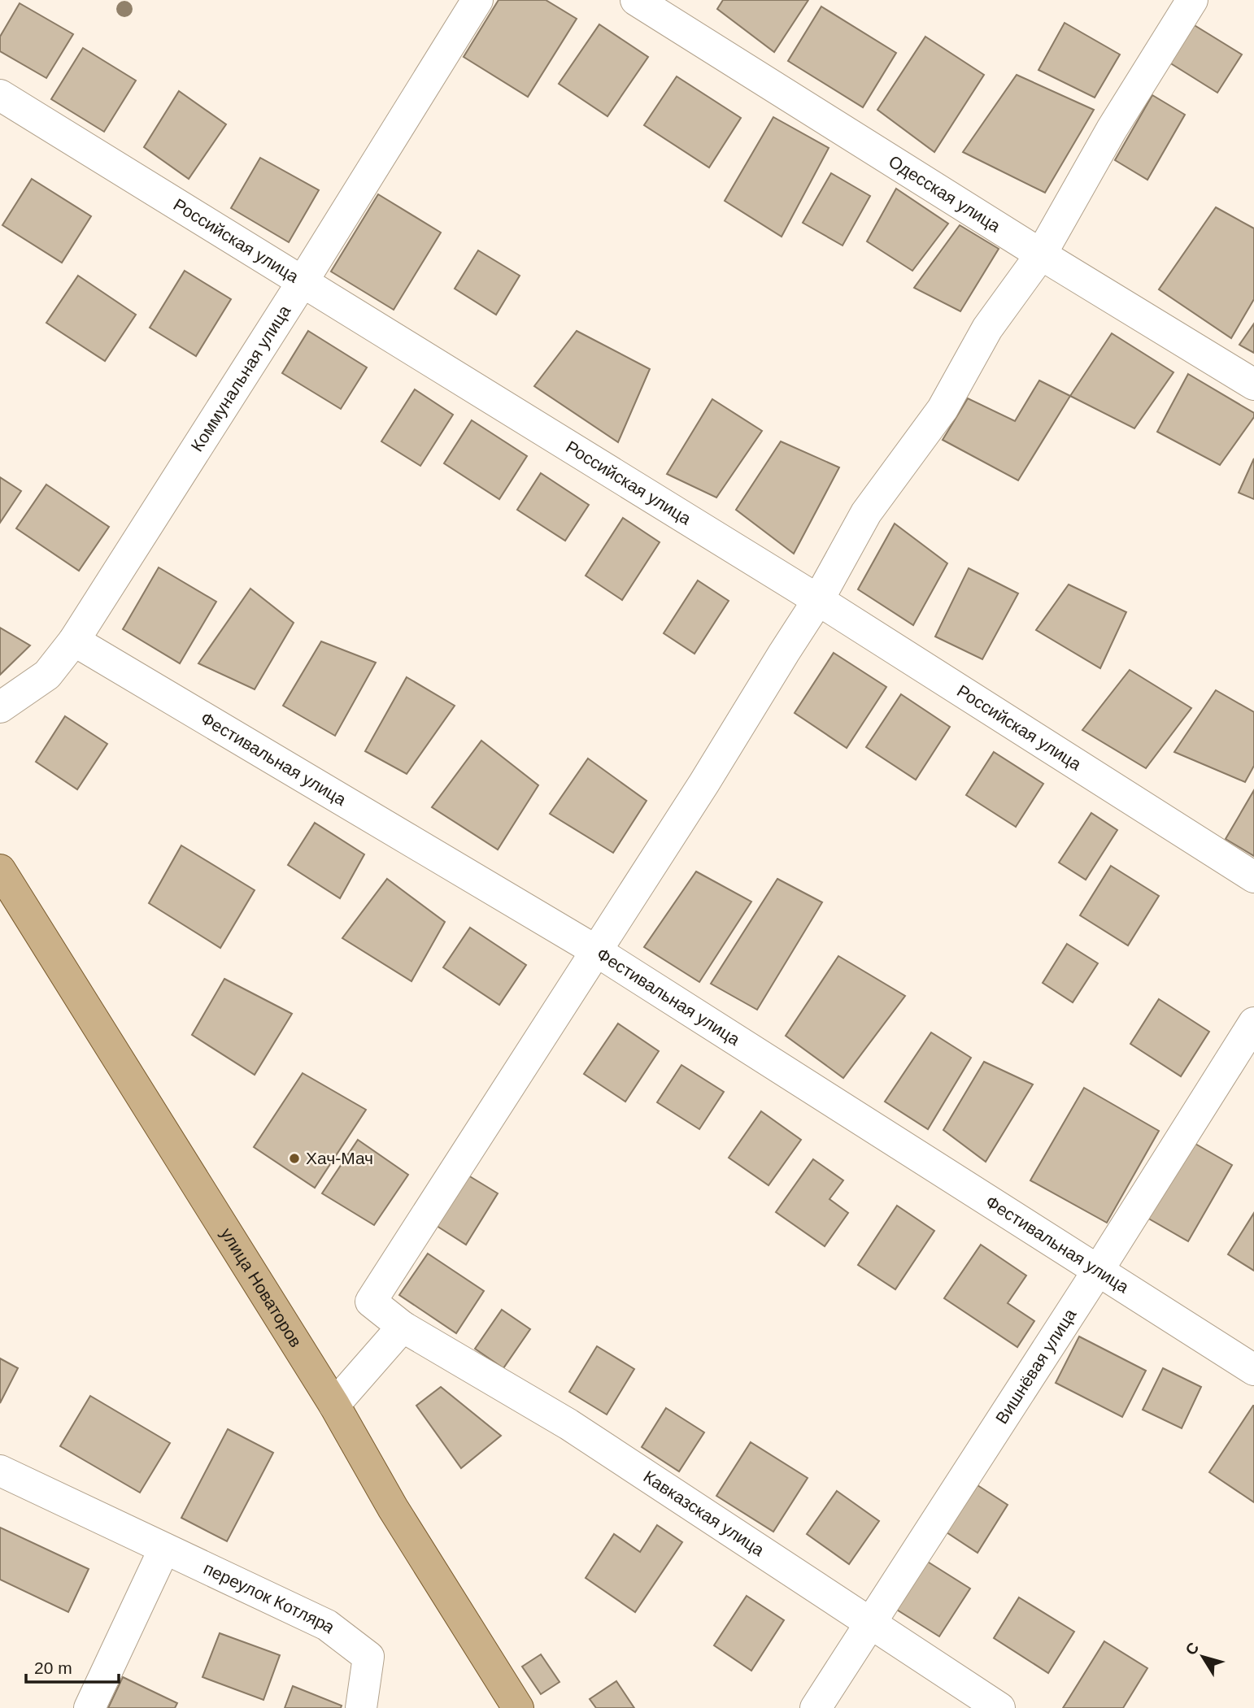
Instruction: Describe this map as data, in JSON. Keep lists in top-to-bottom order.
{
  "streets": {
    "main road": ["улица Новаторов"],
    "street": [
      "Одесская улица",
      "Российская улица",
      "Коммунальная улица",
      "Фестивальная улица",
      "Вишнёвая улица",
      "Кавказская улица",
      "переулок Котляра"
    ]
  },
  "crossings": [
    ["Российская улица", "Коммунальная улица"],
    ["Коммунальная улица", "Фестивальная улица"],
    ["Фестивальная улица", "Вишнёвая улица"],
    ["Фестивальная улица", "Кавказская улица"],
    ["Вишнёвая улица", "Кавказская улица"]
  ],
  "places": ["Хач-Мач"],
  "scale_bar": "20 m",
  "north": "top left"
}
